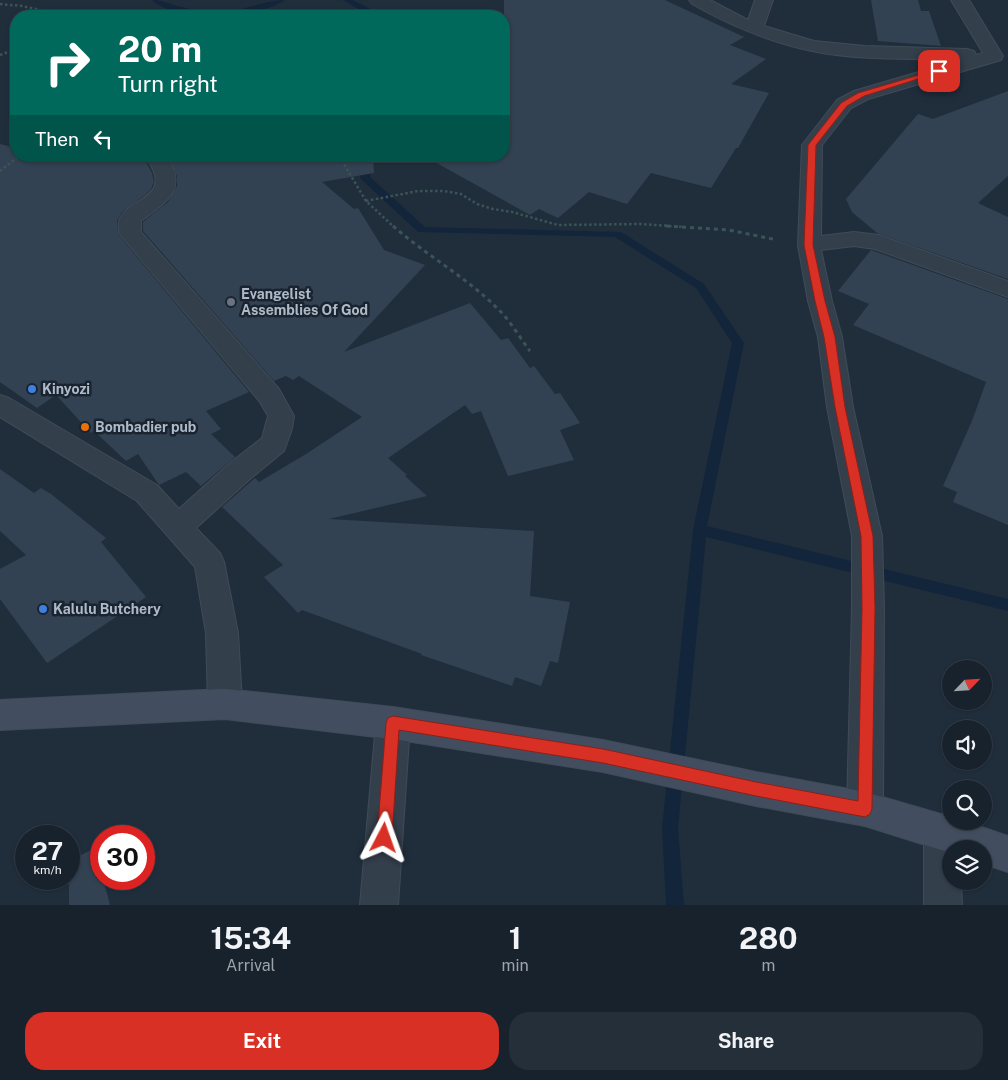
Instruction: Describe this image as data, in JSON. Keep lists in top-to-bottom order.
{
  "places": [
    "Evangelist Assemblies Of God",
    "Kinyozi",
    "Bombadier pub",
    "Kalulu Butchery"
  ],
  "north": "top right",
  "page": {
    "turn": ["20 m", "Turn right"],
    "then": "Then",
    "speed": "27 km/h",
    "limit": "30",
    "eta": [
      "15:34",
      "Arrival",
      "1",
      "min",
      "280",
      "m"
    ],
    "buttons": ["Exit", "Share"]
  }
}
